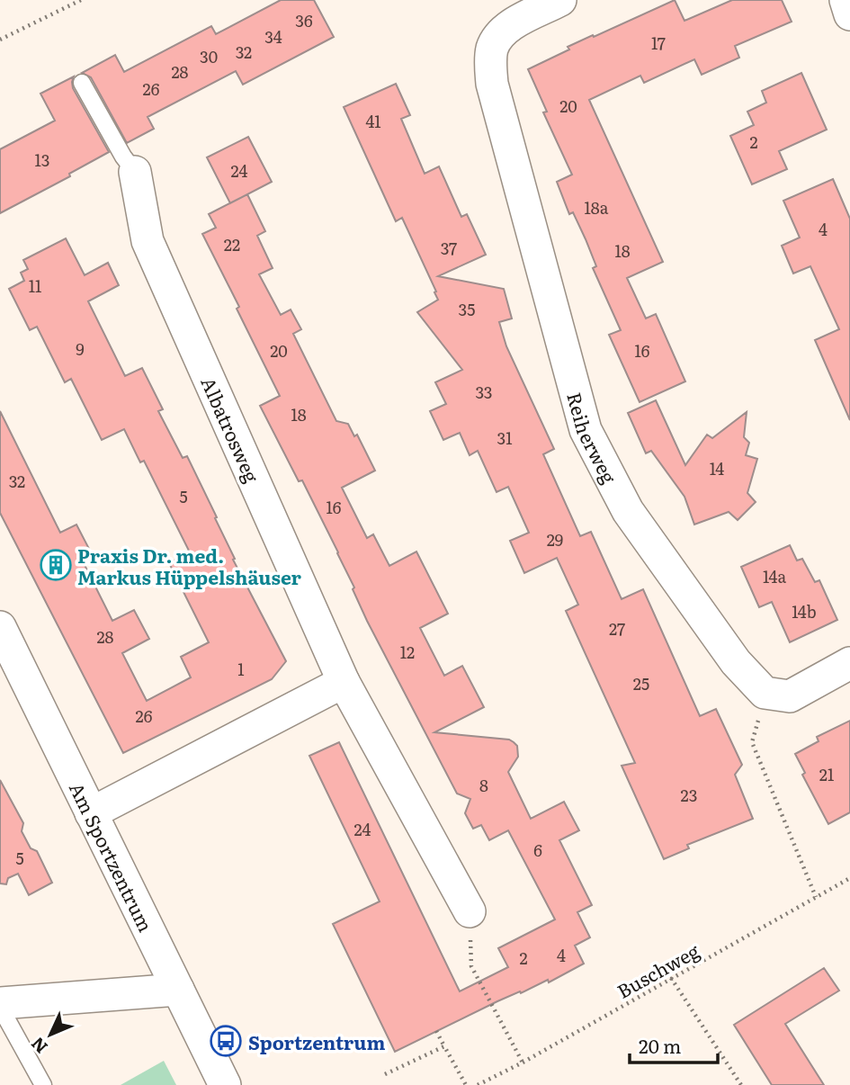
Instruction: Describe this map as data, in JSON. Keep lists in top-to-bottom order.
{
  "streets": {
    "street": ["Albatrosweg", "Reiherweg", "Am Sportzentrum"],
    "path": ["Buschweg"]
  },
  "places": {
    "building": ["Praxis Dr. med. Markus Hüppelshäuser"],
    "bus stop": ["Sportzentrum"]
  },
  "house_numbers": [
    "36",
    "34",
    "17",
    "32",
    "30",
    "28",
    "26",
    "20",
    "41",
    "2",
    "13",
    "24",
    "18a",
    "4",
    "22",
    "37",
    "18",
    "11",
    "35",
    "9",
    "20",
    "16",
    "33",
    "18",
    "31",
    "14",
    "32",
    "5",
    "16",
    "29",
    "14a",
    "14b",
    "27",
    "28",
    "12",
    "1",
    "25",
    "26",
    "21",
    "8",
    "23",
    "24",
    "6",
    "5",
    "4",
    "2"
  ],
  "scale_bar": "20 m",
  "north": "bottom left"
}
